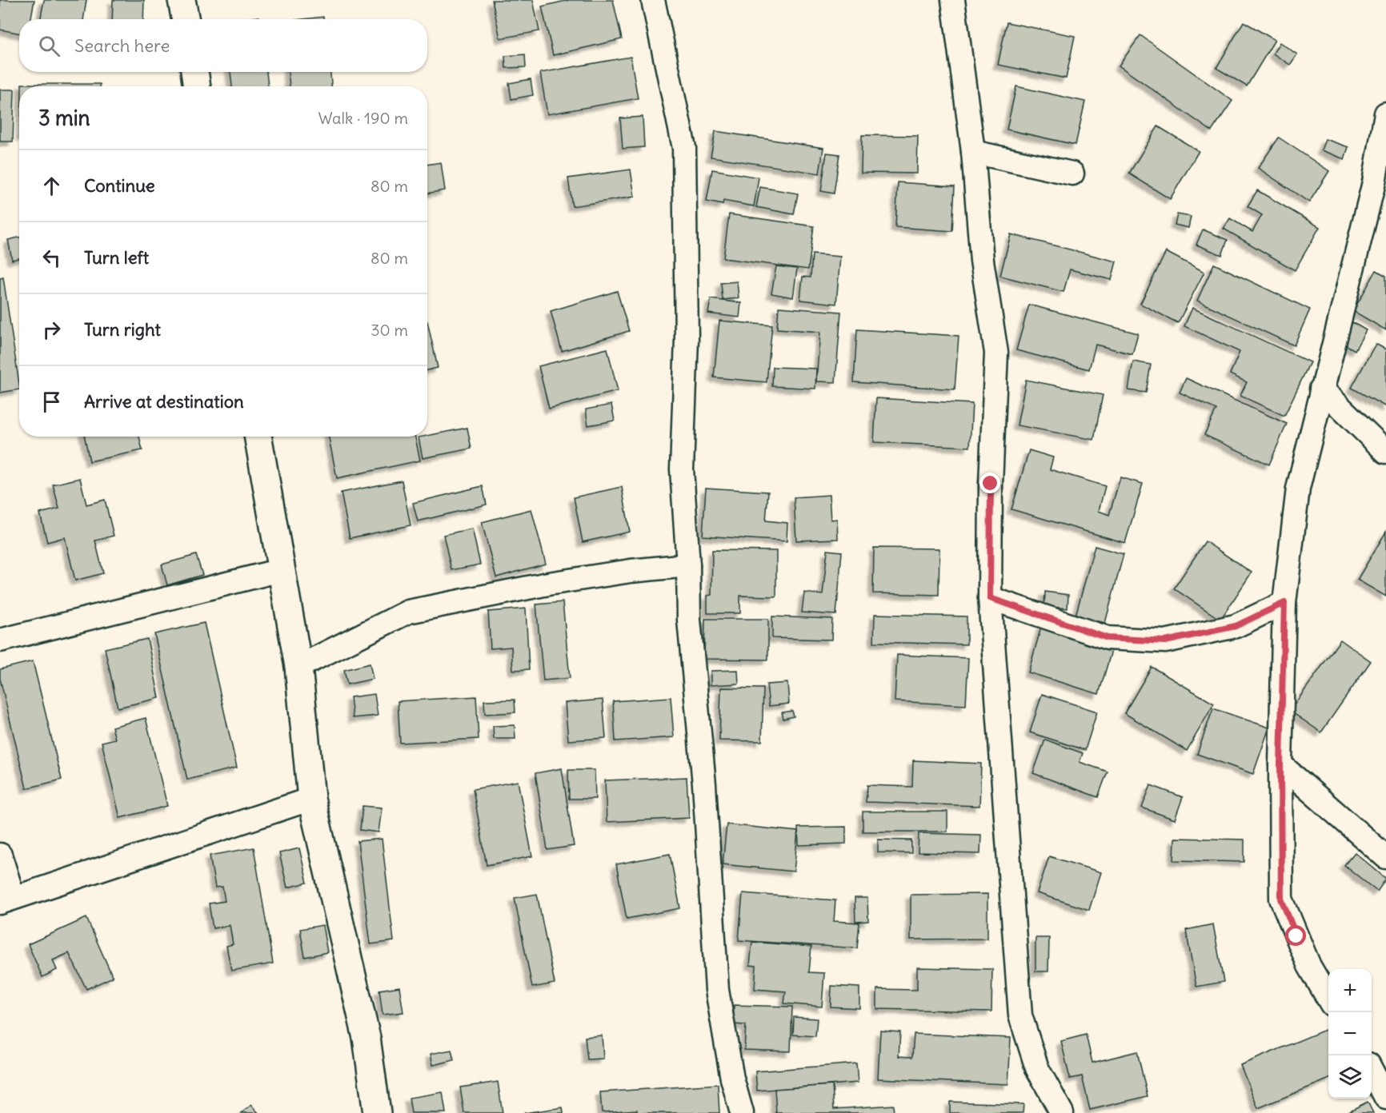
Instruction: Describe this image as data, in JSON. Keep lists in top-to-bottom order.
{
  "page": {
    "search": "Search here",
    "heading": ["3 min", "Walk · 190 m"],
    "list": [
      ["Continue", "80 m"],
      ["Turn left", "80 m"],
      ["Turn right", "30 m"],
      "Arrive at destination"
    ],
    "map_buttons": ["+", "−"]
  }
}
